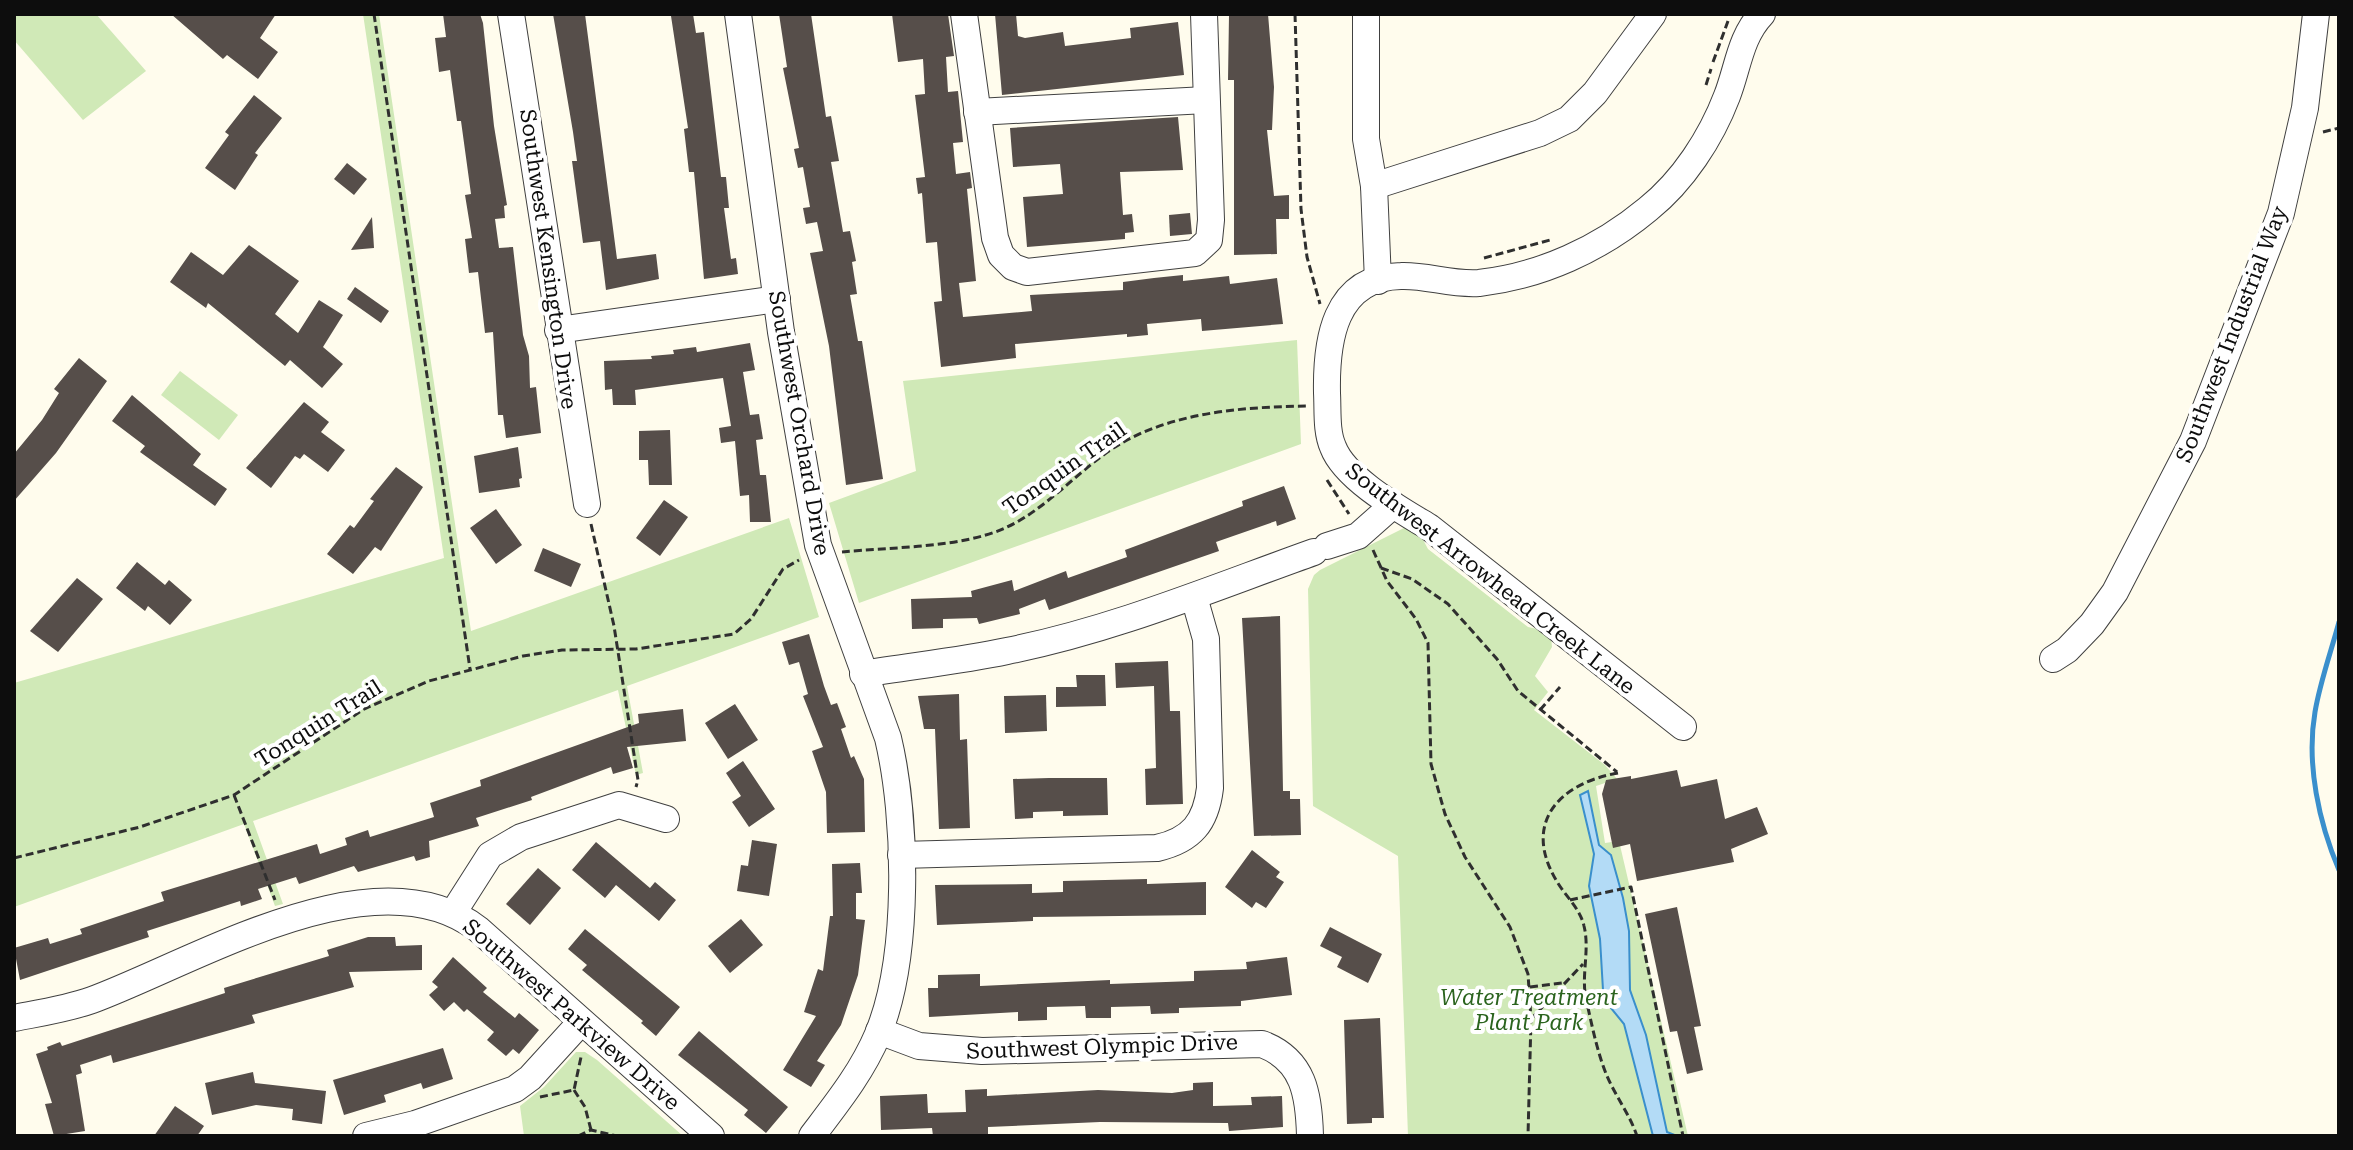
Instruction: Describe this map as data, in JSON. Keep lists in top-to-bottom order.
{
  "streets": {
    "street": [
      "Southwest Kensington Drive",
      "Southwest Industrial Way",
      "Southwest Orchard Drive",
      "Southwest Arrowhead Creek Lane",
      "Southwest Parkview Drive",
      "Southwest Olympic Drive"
    ],
    "path": ["Tonquin Trail"]
  },
  "crossings": [
    ["Southwest Orchard Drive", "Southwest Olympic Drive"]
  ],
  "parks": ["Water Treatment Plant Park"]
}
